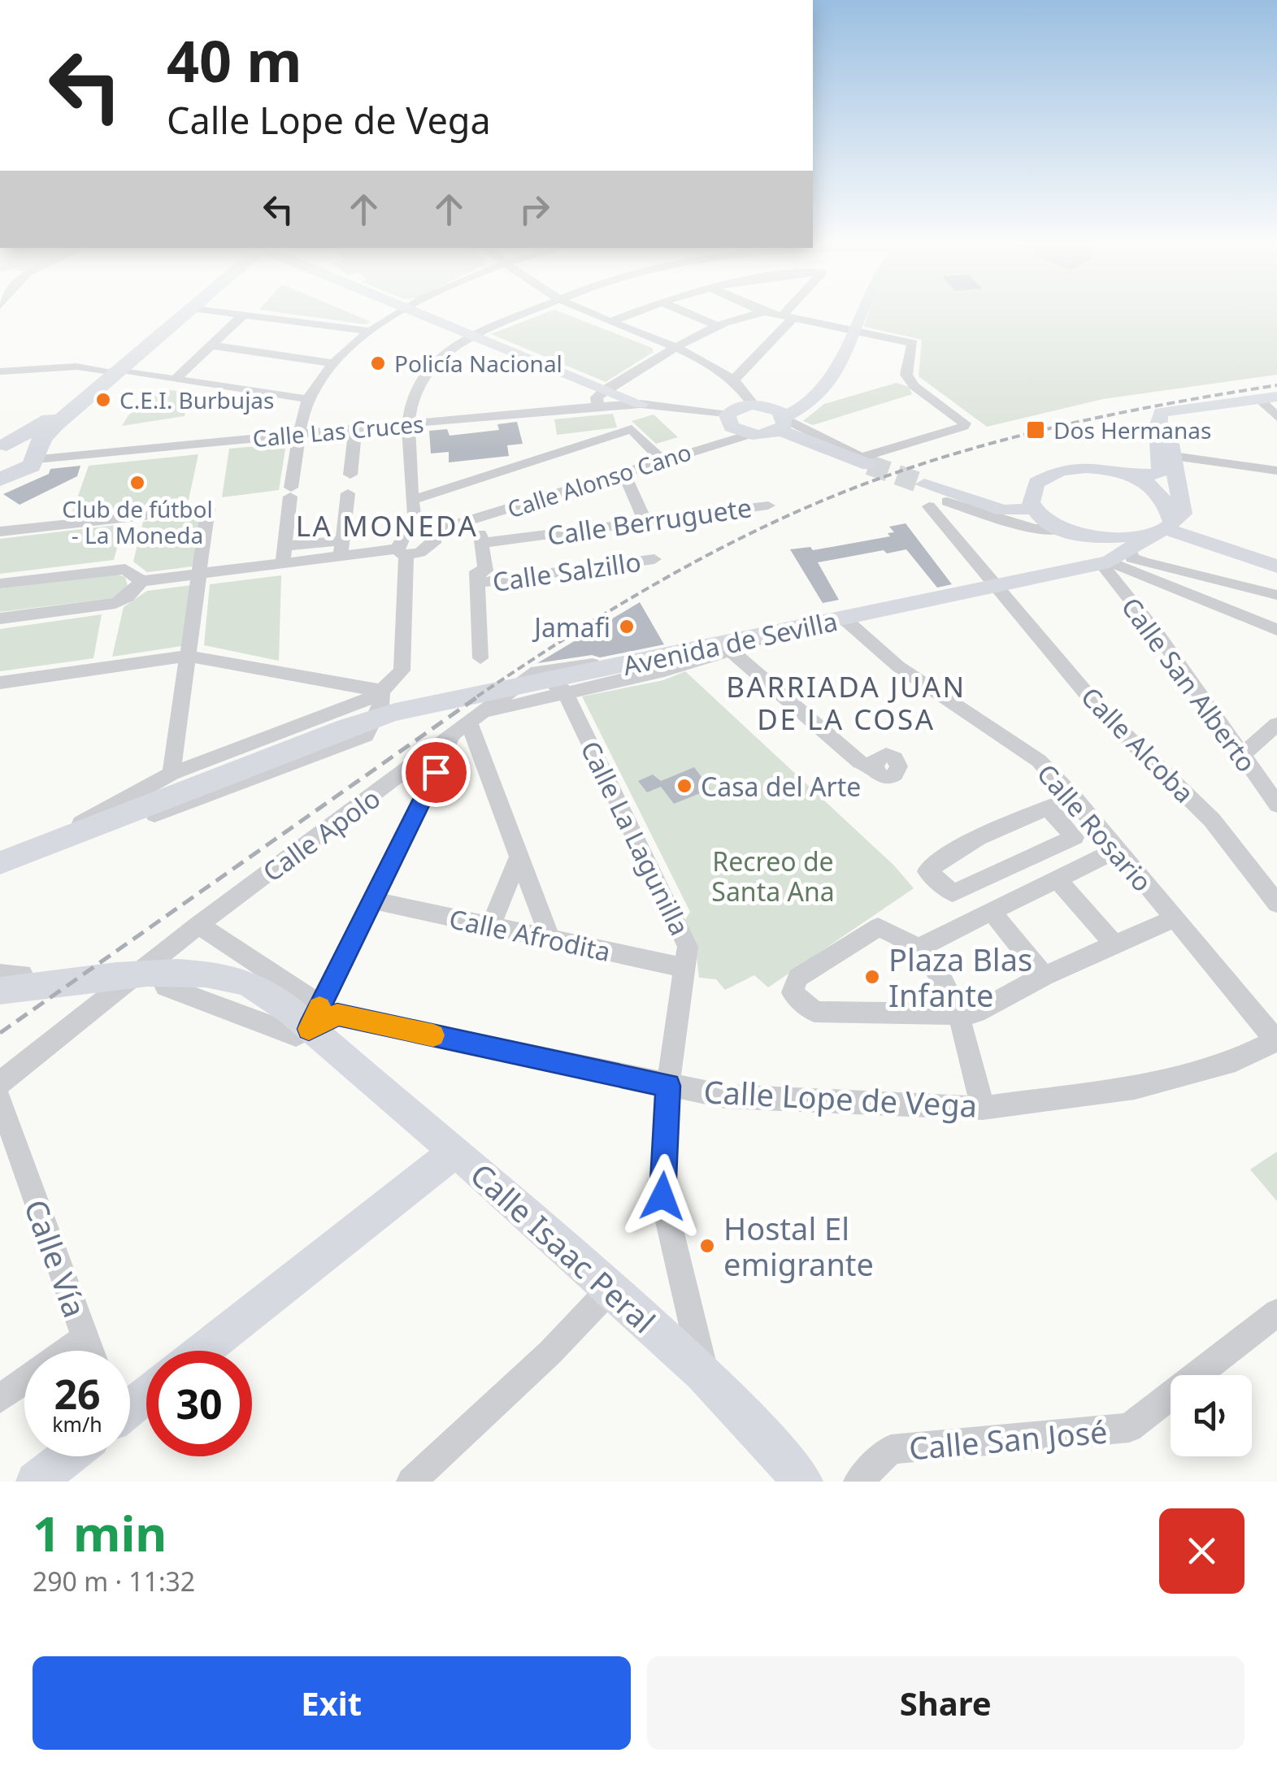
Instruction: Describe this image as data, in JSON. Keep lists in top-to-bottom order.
{
  "streets": {
    "street": [
      "Calle Las Cruces",
      "Calle Alonso Cano",
      "Calle Berruguete",
      "Calle Salzillo",
      "Avenida de Sevilla",
      "Calle San Alberto",
      "Calle Alcoba",
      "Calle Rosario",
      "Calle Apolo",
      "Calle La Lagunilla",
      "Calle Afrodita",
      "Calle Lope de Vega",
      "Calle Isaac Peral",
      "Calle Vía",
      "Calle San José"
    ]
  },
  "crossings": [
    ["Calle Las Cruces", "Calle Alonso Cano"],
    ["Avenida de Sevilla", "Calle San Alberto"],
    ["Avenida de Sevilla", "Calle Alcoba"],
    ["Avenida de Sevilla", "Calle Rosario"],
    ["Calle Rosario", "Calle Lope de Vega"],
    ["Calle La Lagunilla", "Calle Afrodita"],
    ["Calle La Lagunilla", "Calle Lope de Vega"],
    ["Calle La Lagunilla", "Calle Isaac Peral"],
    ["Calle Lope de Vega", "Calle Isaac Peral"]
  ],
  "districts": ["LA MONEDA", "BARRIADA JUAN DE LA COSA"],
  "parks": ["Recreo de Santa Ana"],
  "places": {
    "other": [
      "Policía Nacional",
      "C.E.I. Burbujas",
      "Club de fútbol - La Moneda",
      "Jamafi",
      "Casa del Arte",
      "Plaza Blas Infante",
      "Hostal El emigrante"
    ],
    "transit": ["Dos Hermanas"]
  },
  "page": {
    "turn": ["40 m", "Calle Lope de Vega"],
    "speed": "26 km/h",
    "limit": "30",
    "heading": ["1 min", "290 m · 11:32"],
    "buttons": ["Exit", "Share"]
  }
}
